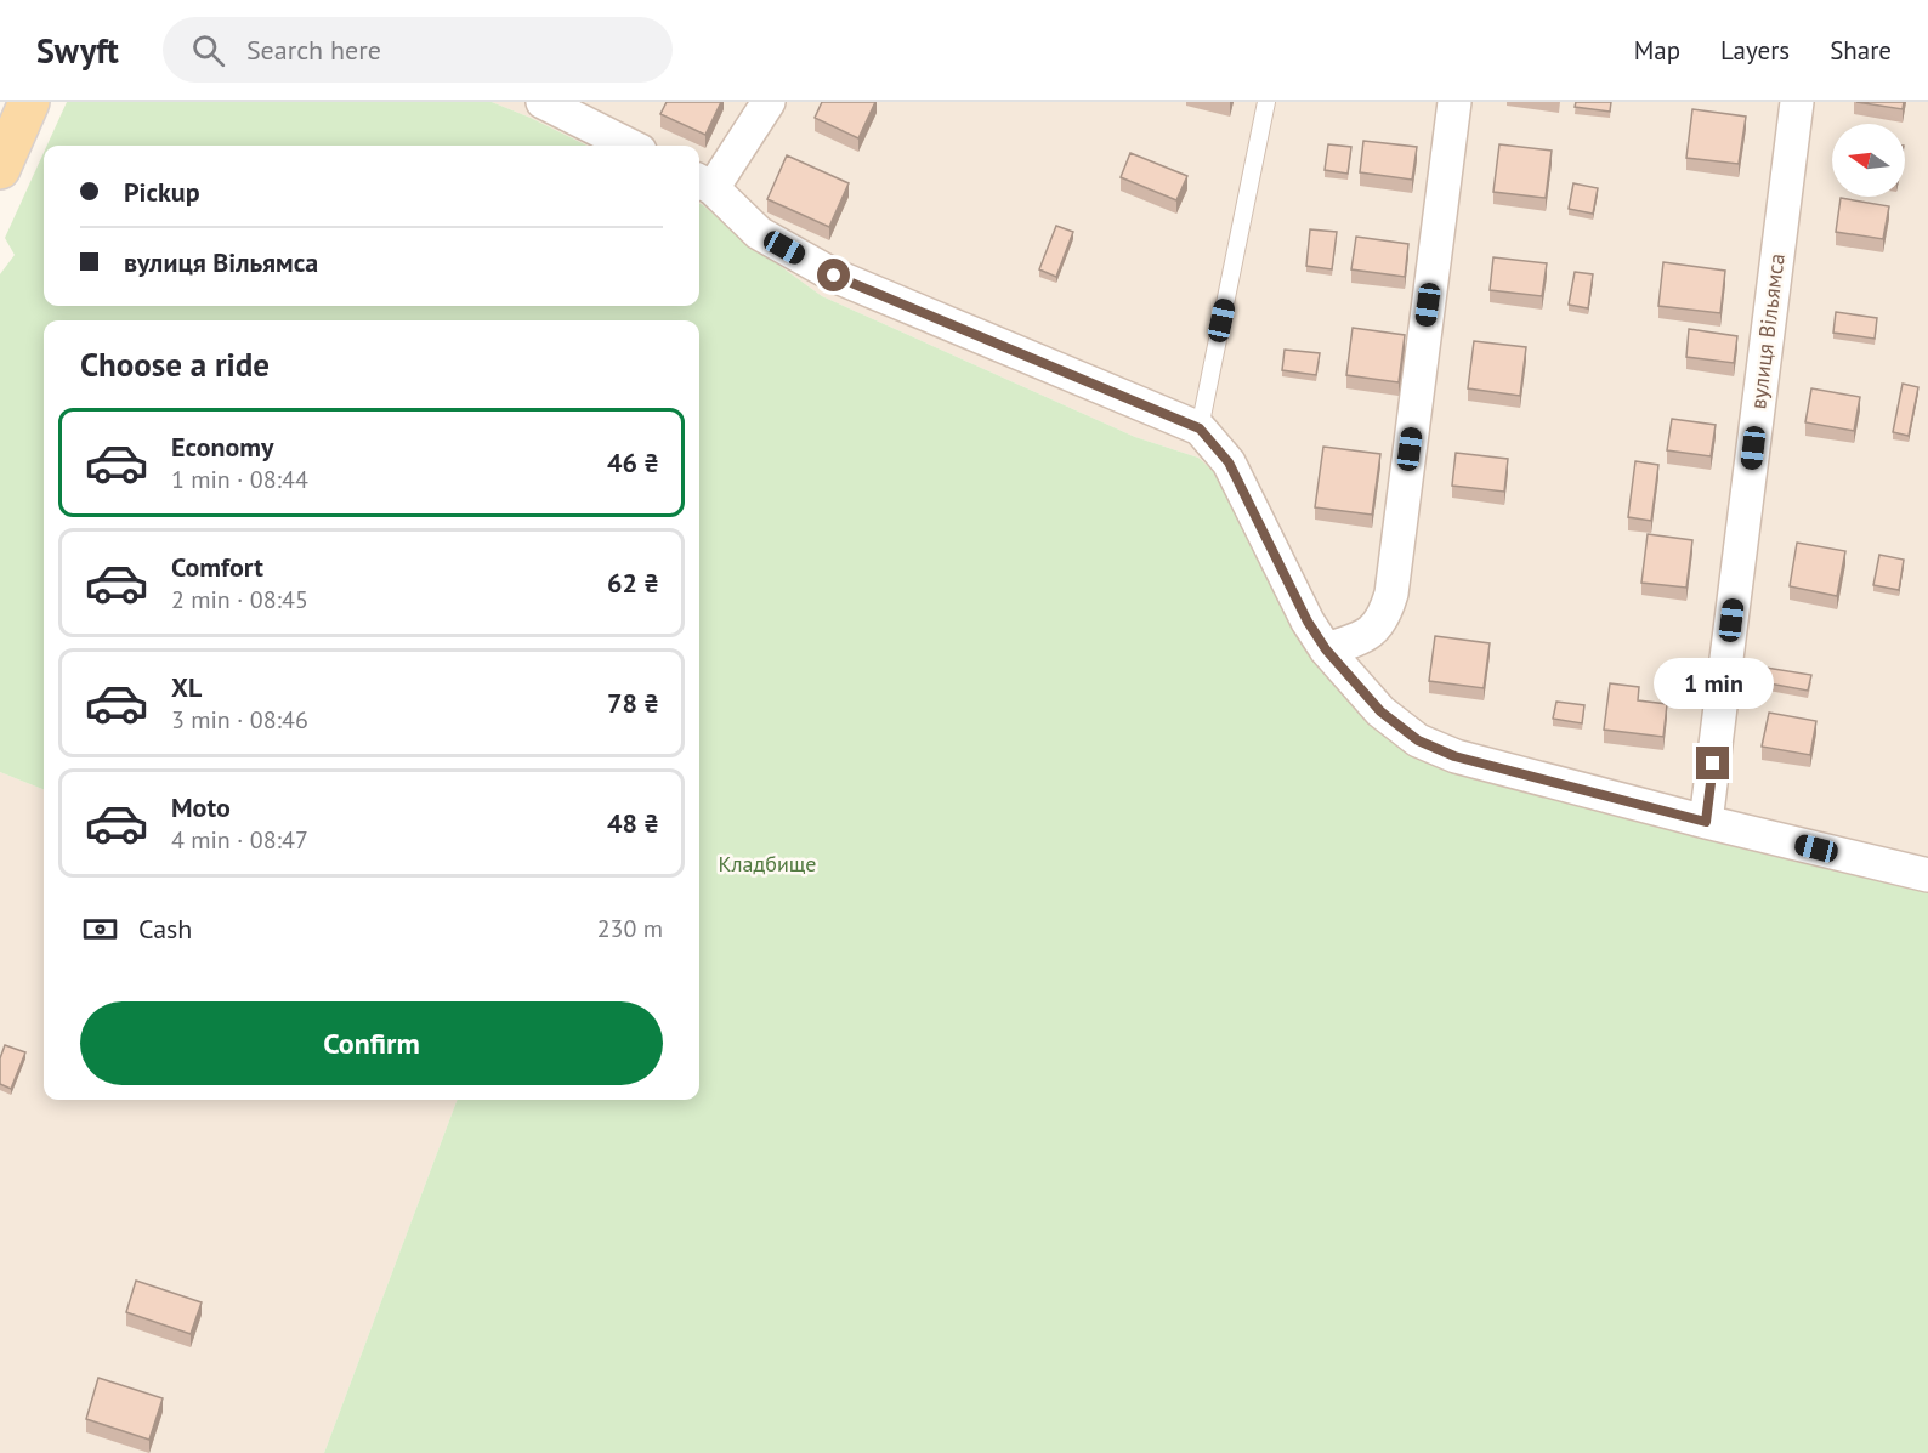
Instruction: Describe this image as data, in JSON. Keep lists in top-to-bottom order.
{
  "streets": {
    "street": ["вулиця Вільямса"]
  },
  "parks": ["Кладбище"],
  "north": "left",
  "page": {
    "header": "Swyft",
    "search": "Search here",
    "nav": ["Map", "Layers", "Share"],
    "banner": ["Pickup", "вулиця Вільямса"],
    "heading": "Choose a ride",
    "list": [
      {
        "name": "Economy",
        "note": "1 min · 08:44",
        "value": "46 ₴"
      },
      {
        "name": "Comfort",
        "note": "2 min · 08:45",
        "value": "62 ₴"
      },
      {
        "name": "XL",
        "note": "3 min · 08:46",
        "value": "78 ₴"
      },
      {
        "name": "Moto",
        "note": "4 min · 08:47",
        "value": "48 ₴"
      }
    ],
    "bubble": "1 min",
    "pay": ["Cash", "230 m"],
    "buttons": "Confirm"
  }
}
